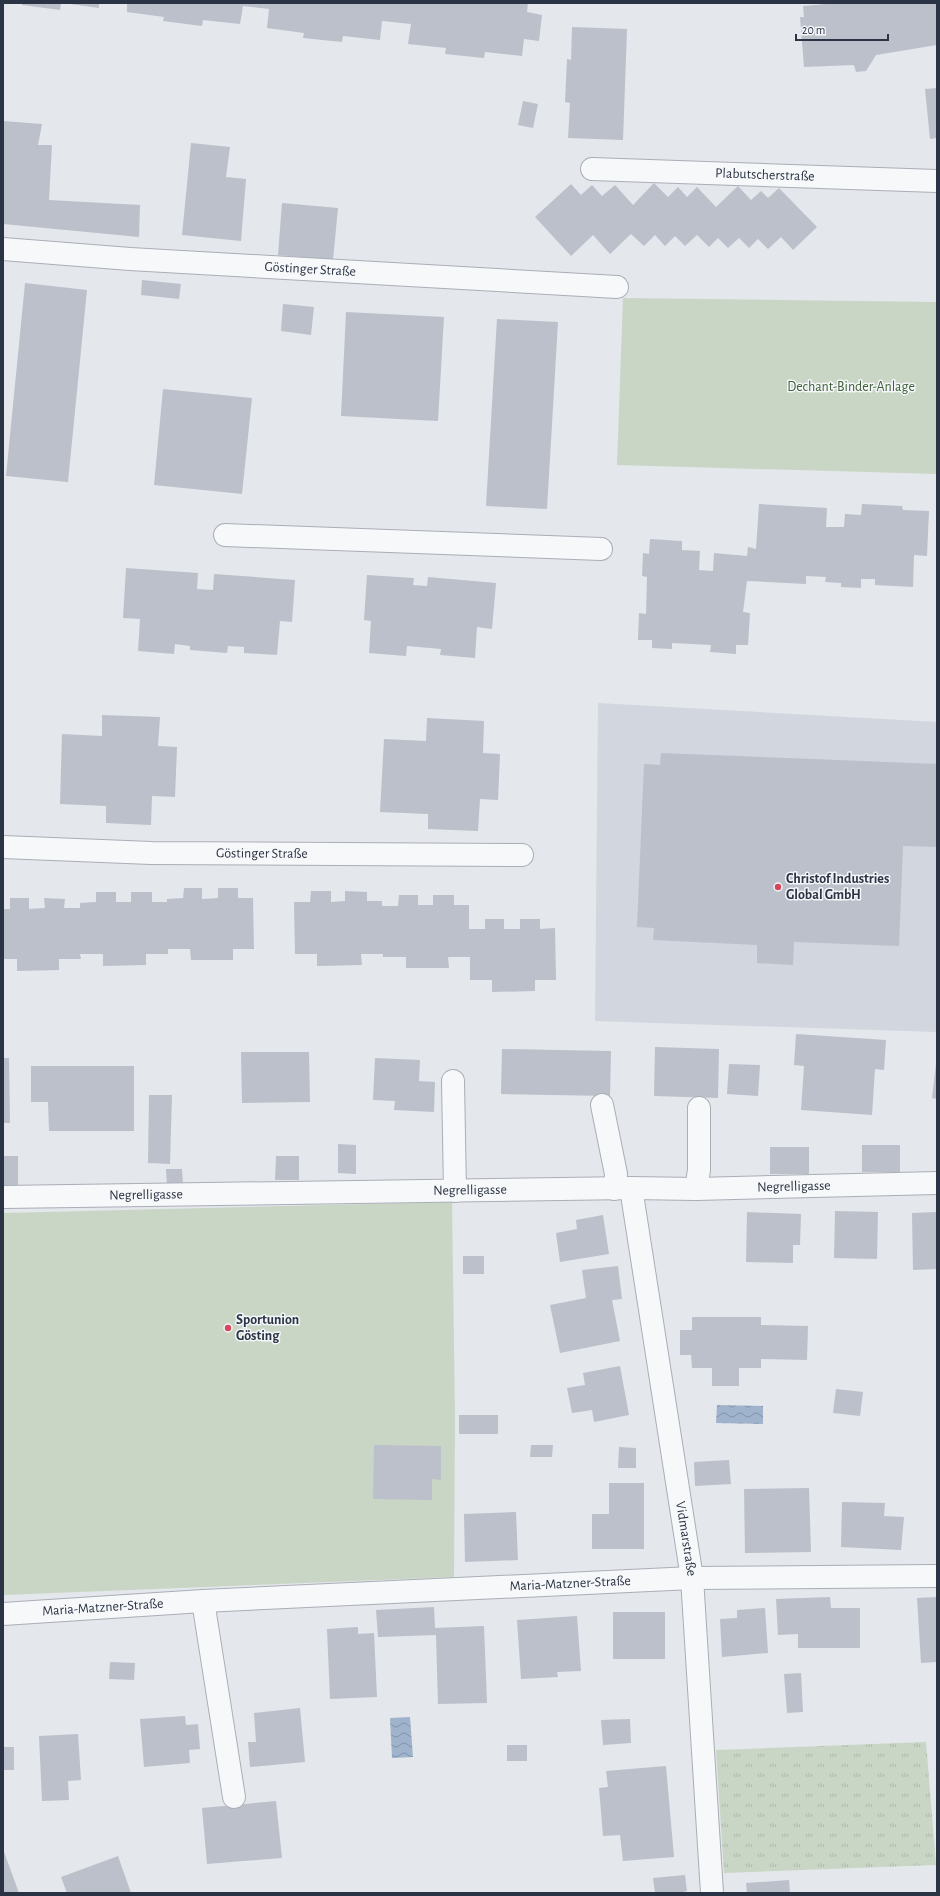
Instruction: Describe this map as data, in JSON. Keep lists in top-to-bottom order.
{
  "streets": {
    "street": [
      "Plabutscherstraße",
      "Göstinger Straße",
      "Negrelligasse",
      "Vidmarstraße",
      "Maria-Matzner-Straße"
    ]
  },
  "crossings": [
    ["Negrelligasse", "Vidmarstraße"],
    ["Vidmarstraße", "Maria-Matzner-Straße"]
  ],
  "parks": ["Dechant-Binder-Anlage"],
  "places": ["Christof Industries Global GmbH", "Sportunion Gösting"],
  "scale_bar": "20 m"
}
